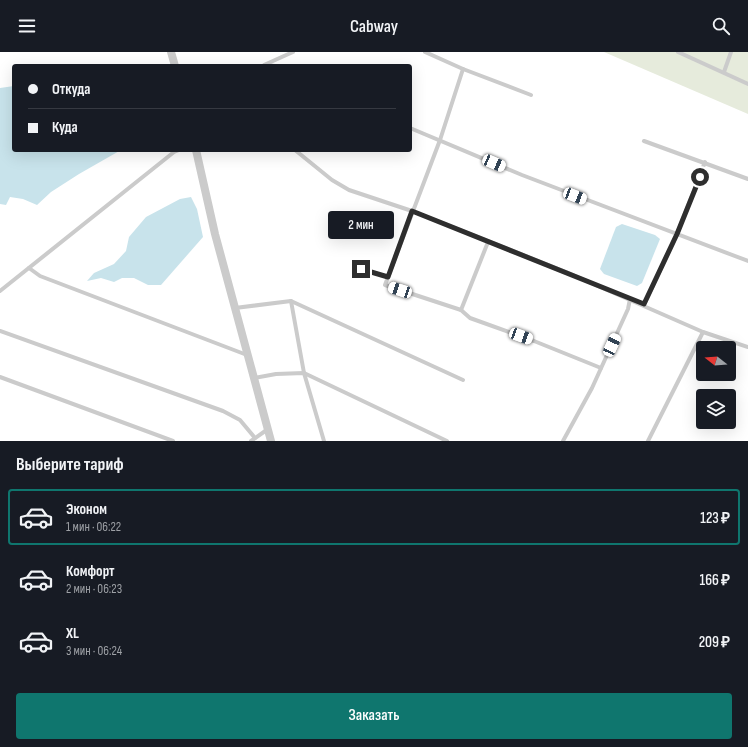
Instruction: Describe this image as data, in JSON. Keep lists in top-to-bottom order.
{
  "north": "left",
  "page": {
    "header": "Cabway",
    "banner": ["Откуда", "Куда"],
    "bubble": "2 мин",
    "heading": "Выберите тариф",
    "list": [
      {
        "name": "Эконом",
        "note": "1 мин · 06:22",
        "value": "123 ₽"
      },
      {
        "name": "Комфорт",
        "note": "2 мин · 06:23",
        "value": "166 ₽"
      },
      {
        "name": "XL",
        "note": "3 мин · 06:24",
        "value": "209 ₽"
      }
    ],
    "buttons": "Заказать"
  }
}
